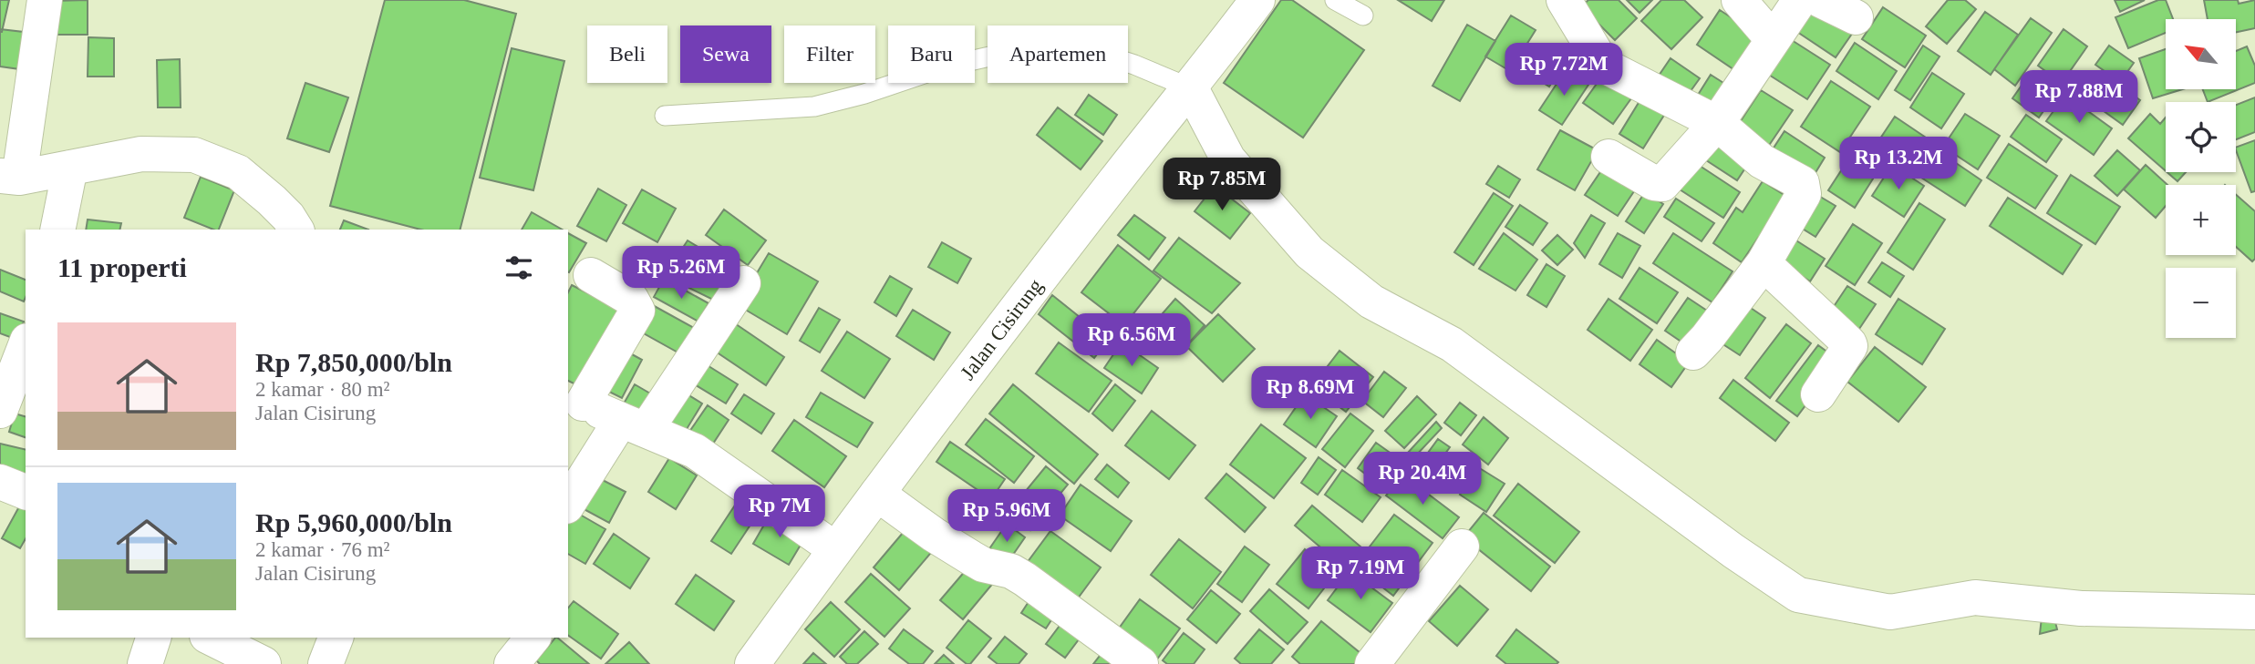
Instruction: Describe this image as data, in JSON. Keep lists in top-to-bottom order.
{
  "streets": {
    "street": ["Jalan Cisirung"]
  },
  "north": "top left",
  "page": {
    "map_buttons": ["+", "−"],
    "chip": [
      "Beli",
      "Sewa",
      "Filter",
      "Baru",
      "Apartemen"
    ],
    "price": [
      "Rp 7.72M",
      "Rp 7.88M",
      "Rp 13.2M",
      "Rp 7.85M",
      "Rp 5.26M",
      "Rp 6.56M",
      "Rp 8.69M",
      "Rp 20.4M",
      "Rp 7M",
      "Rp 5.96M",
      "Rp 7.19M"
    ],
    "heading": "11 properti",
    "list": [
      {
        "name": "Rp 7,850,000/bln",
        "note": "2 kamar · 80 m² · Jalan Cisirung"
      },
      {
        "name": "Rp 5,960,000/bln",
        "note": "2 kamar · 76 m² · Jalan Cisirung"
      }
    ]
  }
}
